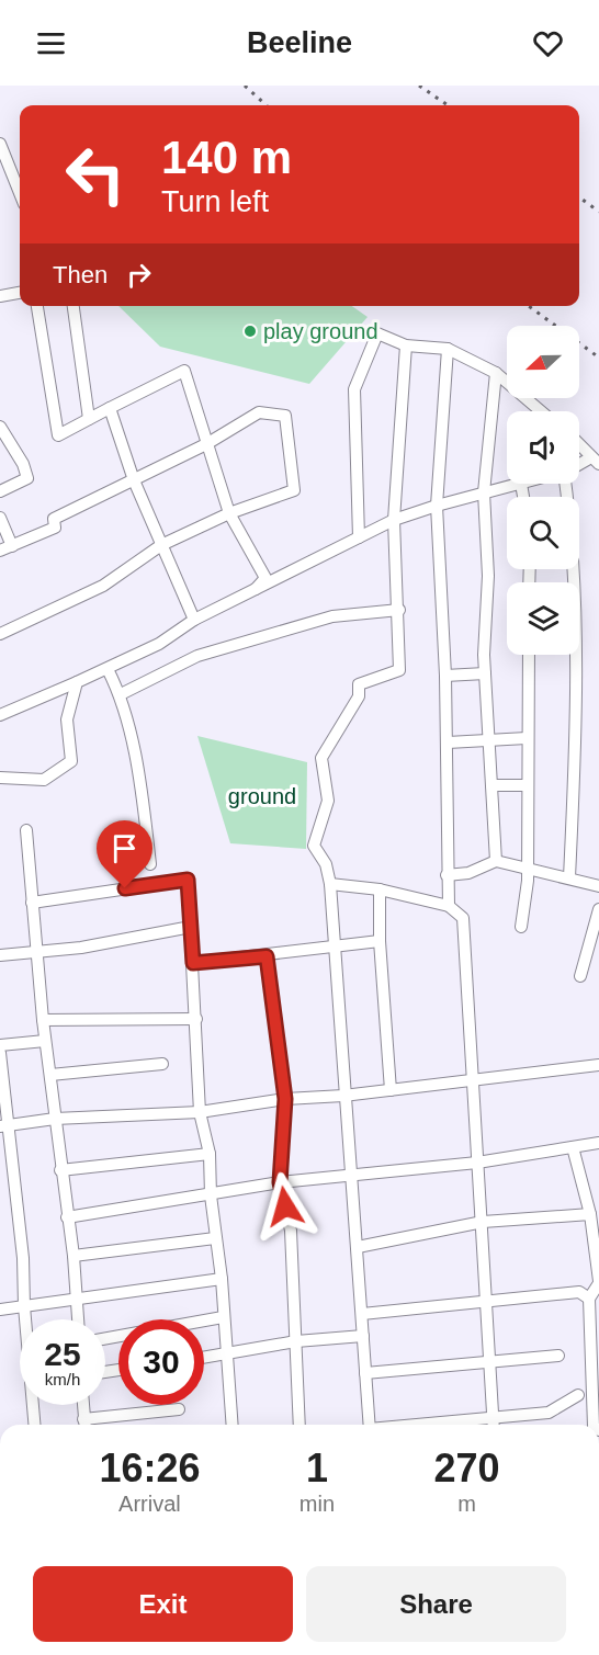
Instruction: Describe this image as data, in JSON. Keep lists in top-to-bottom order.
{
  "parks": ["ground"],
  "places": ["play ground"],
  "north": "left",
  "page": {
    "header": "Beeline",
    "turn": ["140 m", "Turn left"],
    "then": "Then",
    "speed": "25 km/h",
    "limit": "30",
    "eta": [
      "16:26",
      "Arrival",
      "1",
      "min",
      "270",
      "m"
    ],
    "buttons": ["Exit", "Share"]
  }
}
